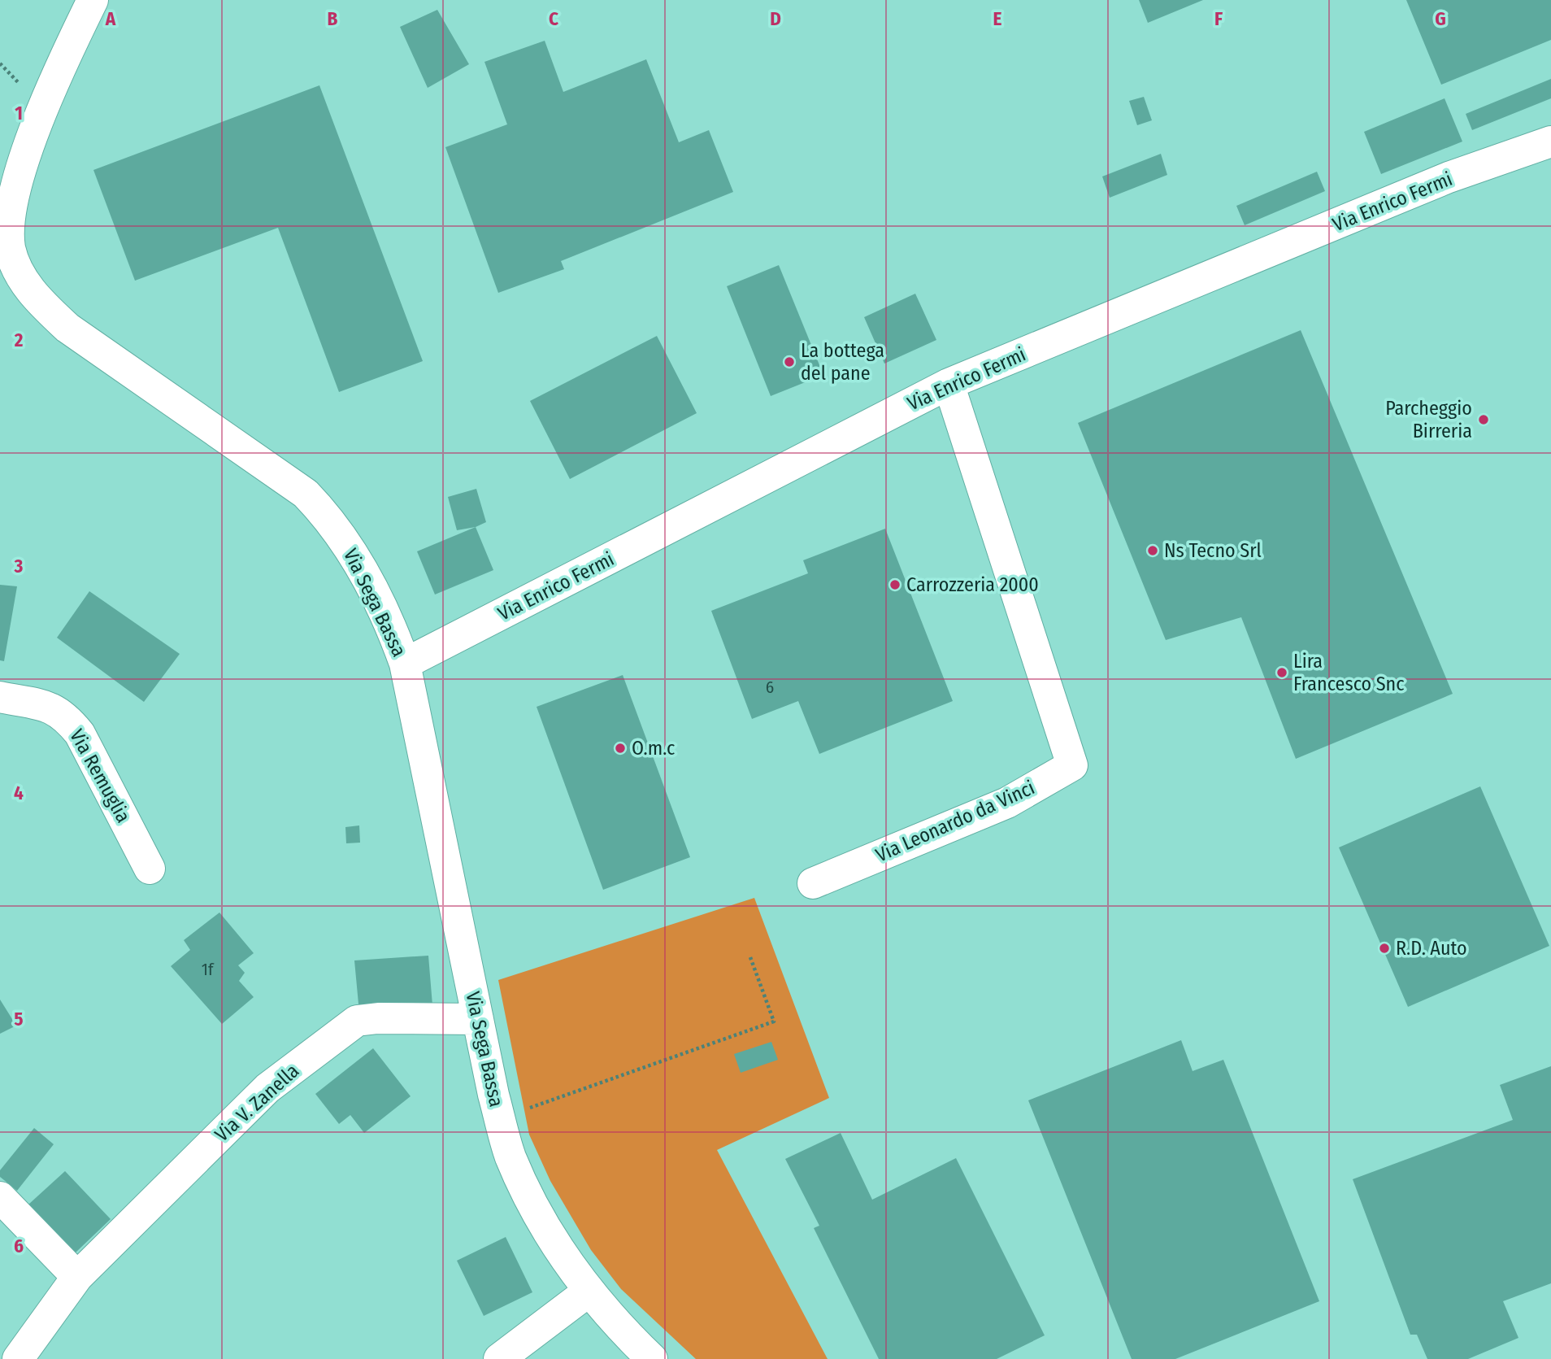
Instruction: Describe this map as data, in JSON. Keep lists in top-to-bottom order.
{
  "streets": {
    "street": [
      "Via Enrico Fermi",
      "Via Sega Bassa",
      "Via Remuglia",
      "Via Leonardo da Vinci",
      "Via V. Zanella"
    ]
  },
  "crossings": [
    ["Via Enrico Fermi", "Via Sega Bassa"],
    ["Via Enrico Fermi", "Via Leonardo da Vinci"],
    ["Via Sega Bassa", "Via V. Zanella"]
  ],
  "places": [
    "La bottega del pane",
    "Parcheggio Birreria",
    "Ns Tecno Srl",
    "Carrozzeria 2000",
    "Lira Francesco Snc",
    "O.m.c",
    "R.D. Auto"
  ],
  "house_numbers": ["6", "1f"],
  "grid": {
    "columns": [
      "A",
      "B",
      "C",
      "D",
      "E",
      "F",
      "G"
    ],
    "rows": [
      "1",
      "2",
      "3",
      "4",
      "5",
      "6"
    ]
  }
}
